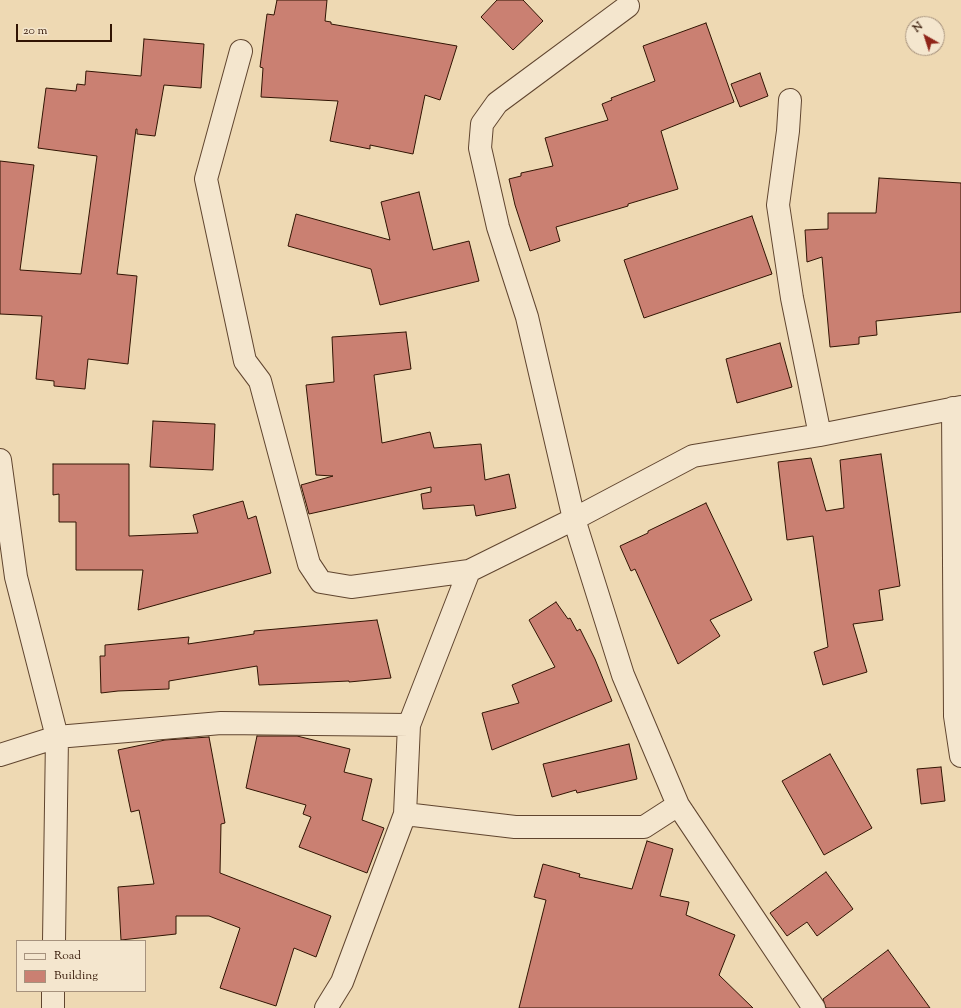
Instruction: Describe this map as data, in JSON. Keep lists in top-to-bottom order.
{
  "legend": ["Road", "Building"],
  "scale_bar": "20 m",
  "north": "top left"
}
